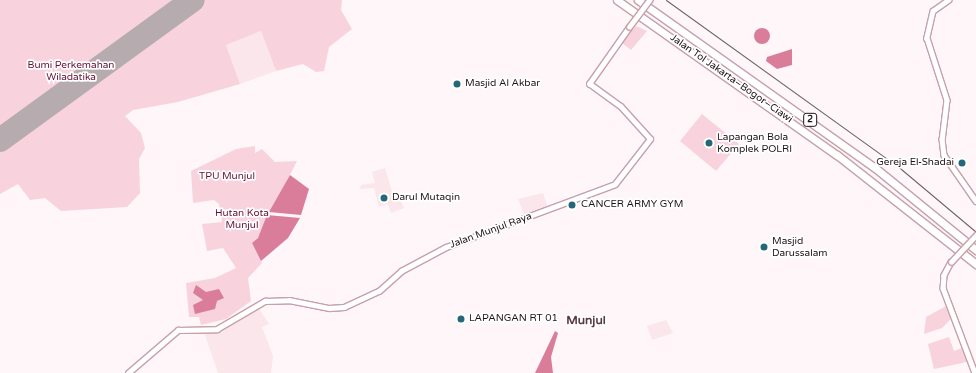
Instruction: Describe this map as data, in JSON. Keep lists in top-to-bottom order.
{
  "streets": {
    "highway": ["Jalan Tol Jakarta–Bogor–Ciawi", "2"],
    "street": ["Jalan Munjul Raya"]
  },
  "districts": ["Munjul"],
  "parks": ["Bumi Perkemahan Wiladatika", "TPU Munjul", "Hutan Kota Munjul"],
  "places": [
    "Masjid Al Akbar",
    "Lapangan Bola Komplek POLRI",
    "Gereja El-Shadai",
    "Darul Mutaqin",
    "CANCER ARMY GYM",
    "Masjid Darussalam",
    "LAPANGAN RT 01"
  ]
}
